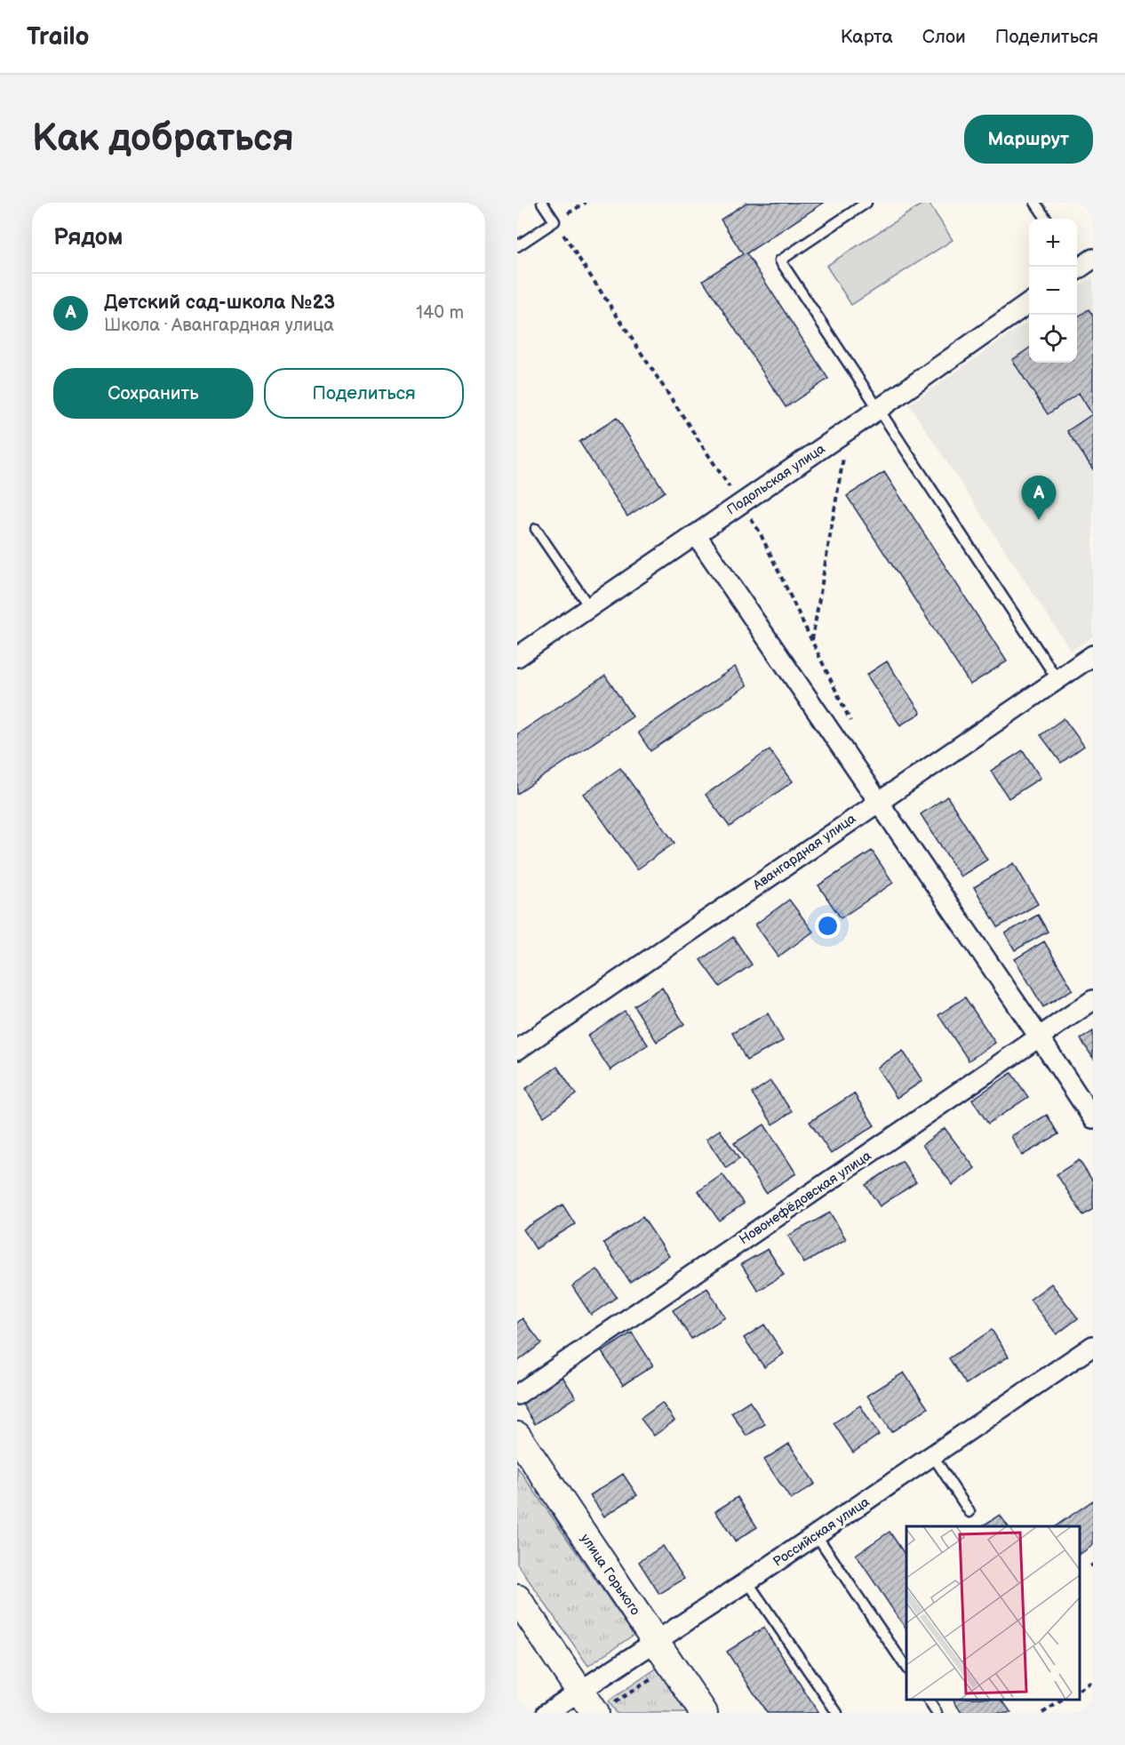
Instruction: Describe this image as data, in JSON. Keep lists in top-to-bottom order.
{
  "streets": {
    "street": [
      "Подольская улица",
      "Авангардная улица",
      "Новонефёдовская улица",
      "Российская улица",
      "улица Горького"
    ]
  },
  "crossings": [
    ["Российская улица", "улица Горького"]
  ],
  "page": {
    "header": "Trailo",
    "nav": ["Карта", "Слои", "Поделиться"],
    "buttons": [
      "Маршрут",
      ["Сохранить", "Поделиться"]
    ],
    "title": "Как добраться",
    "heading": "Рядом",
    "map_buttons": ["+", "−"],
    "list": [
      {
        "mark": "A",
        "name": "Детский сад-школа №23",
        "note": "Школа · Авангардная улица",
        "value": "140 m"
      }
    ],
    "pins": "A"
  }
}
